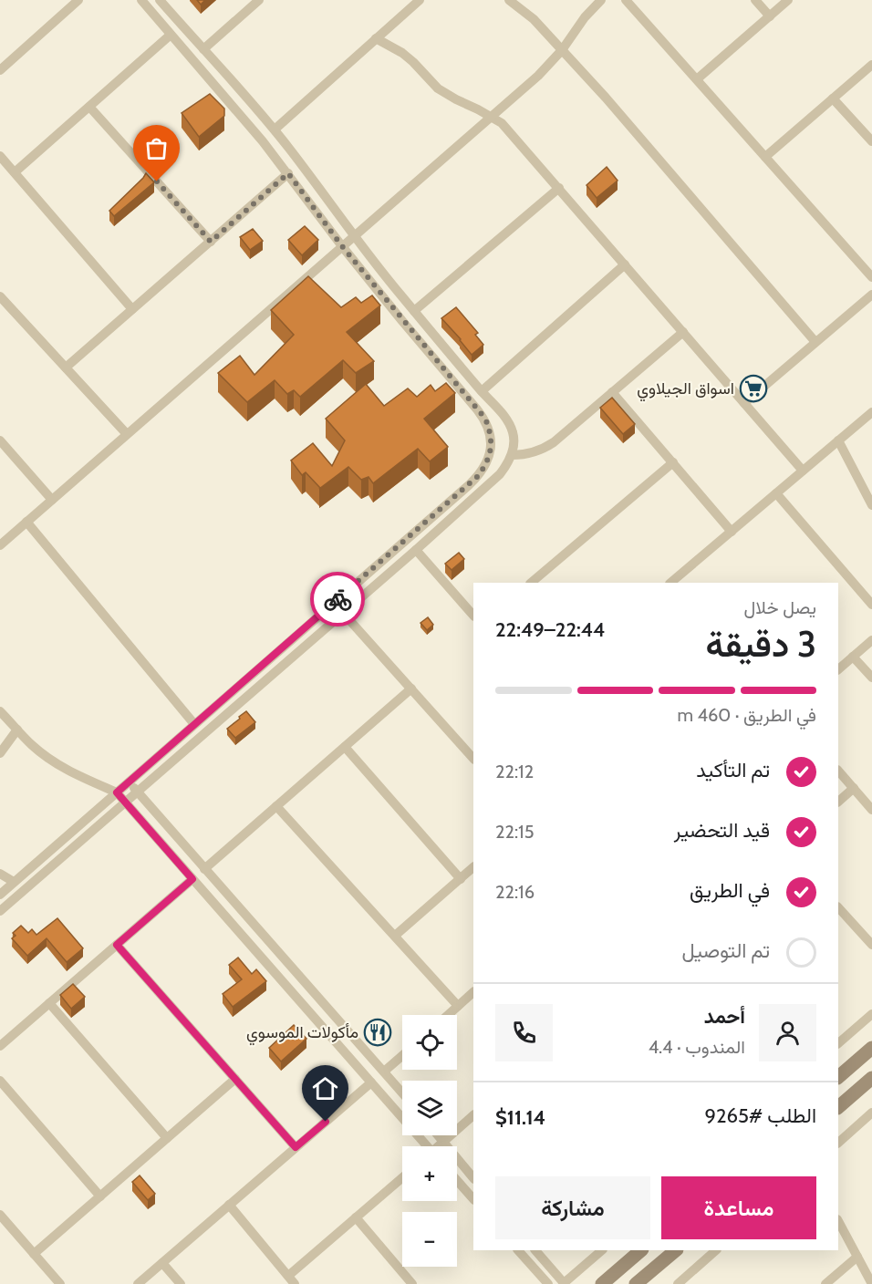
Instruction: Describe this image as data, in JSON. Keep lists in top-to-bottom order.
{
  "places": {
    "supermarket": ["اسواق الجيلاوي"],
    "restaurant": ["مأكولات الموسوي"]
  },
  "page": {
    "heading": ["3 دقيقة", "يصل خلال", "22:44–22:49"],
    "panel": [
      "أحمد",
      "المندوب · 4.4",
      "الطلب #9265",
      "$11.14"
    ],
    "bar": "في الطريق · 460 m",
    "list": [
      ["تم التأكيد", "22:12"],
      ["قيد التحضير", "22:15"],
      ["في الطريق", "22:16"],
      "تم التوصيل"
    ],
    "map_buttons": ["+", "−"],
    "buttons": ["مساعدة", "مشاركة"]
  }
}
